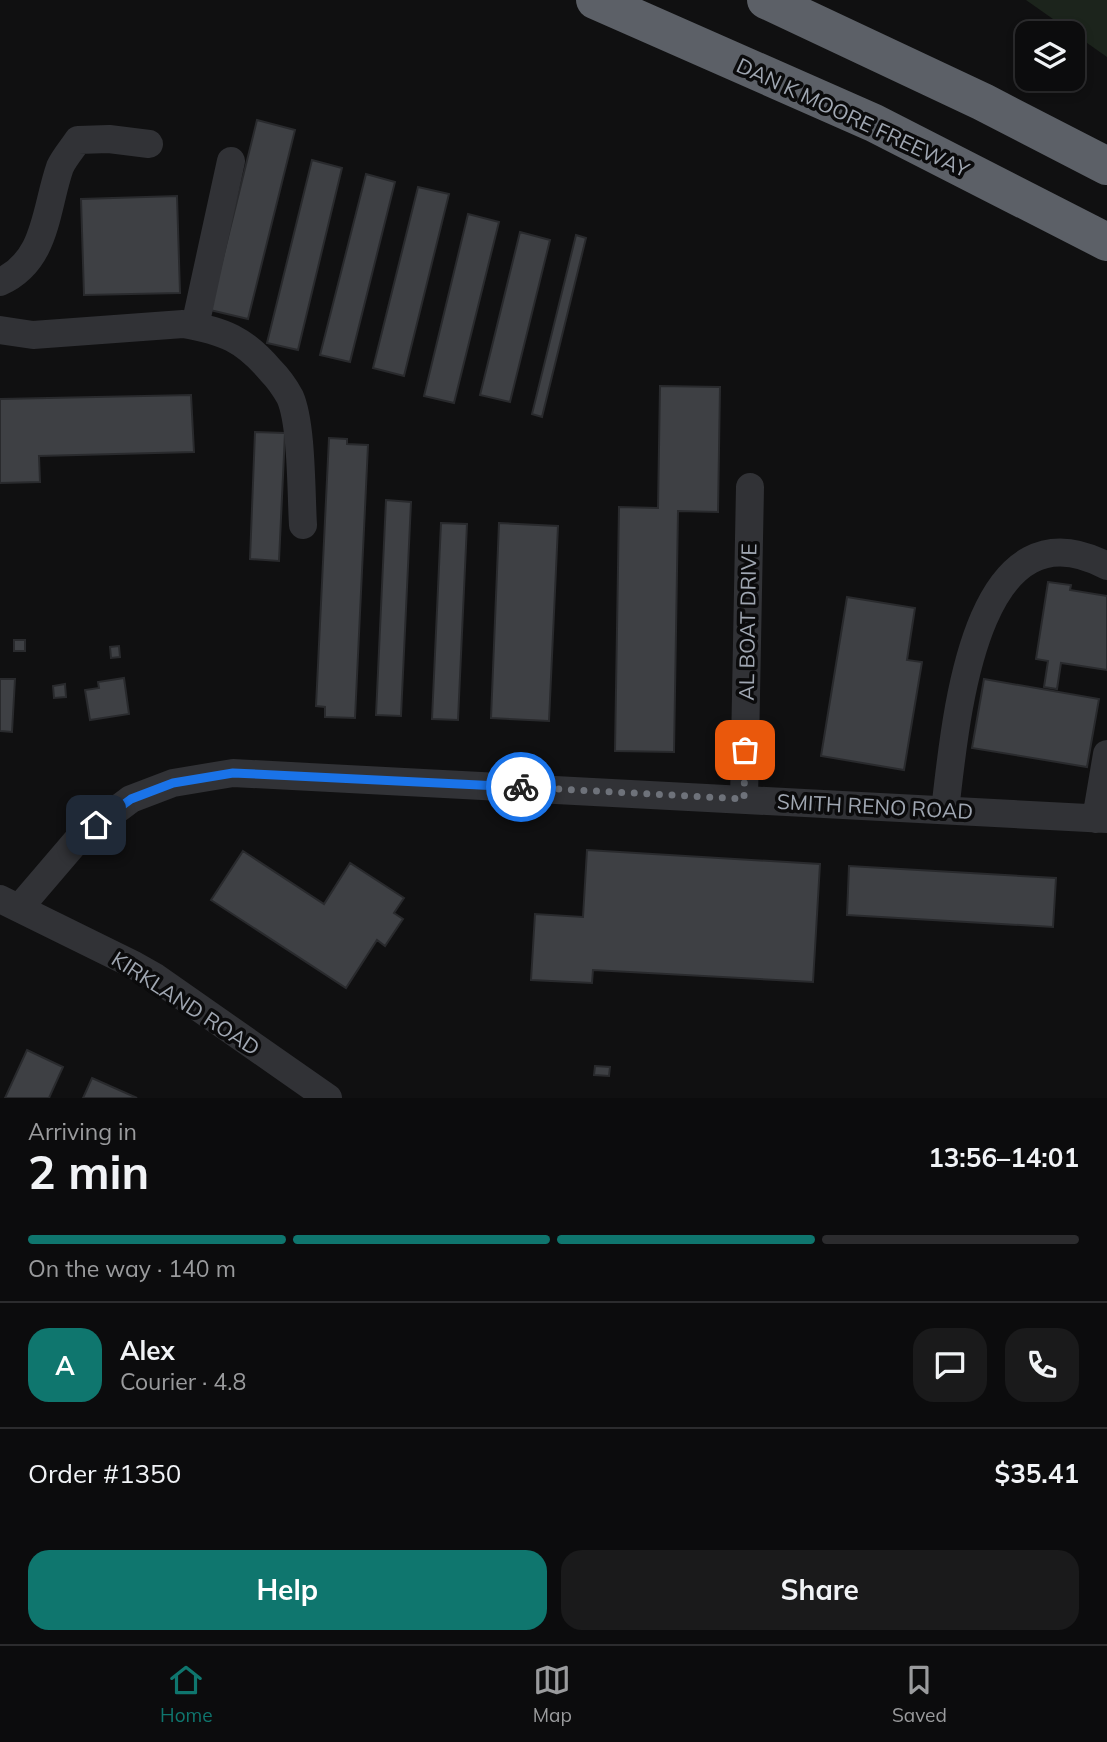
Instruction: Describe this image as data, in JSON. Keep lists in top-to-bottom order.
{
  "streets": {
    "highway": ["DAN K MOORE FREEWAY"],
    "street": ["AL BOAT DRIVE", "SMITH RENO ROAD", "KIRKLAND ROAD"]
  },
  "crossings": [
    ["AL BOAT DRIVE", "SMITH RENO ROAD"],
    ["SMITH RENO ROAD", "KIRKLAND ROAD"]
  ],
  "page": {
    "heading": ["2 min", "Arriving in", "13:56–14:01"],
    "panel": [
      "Alex",
      "Courier · 4.8",
      "Order #1350",
      "$35.41"
    ],
    "bar": "On the way · 140 m",
    "round": "A",
    "buttons": ["Help", "Share"],
    "tabs": ["Home", "Map", "Saved"]
  }
}
